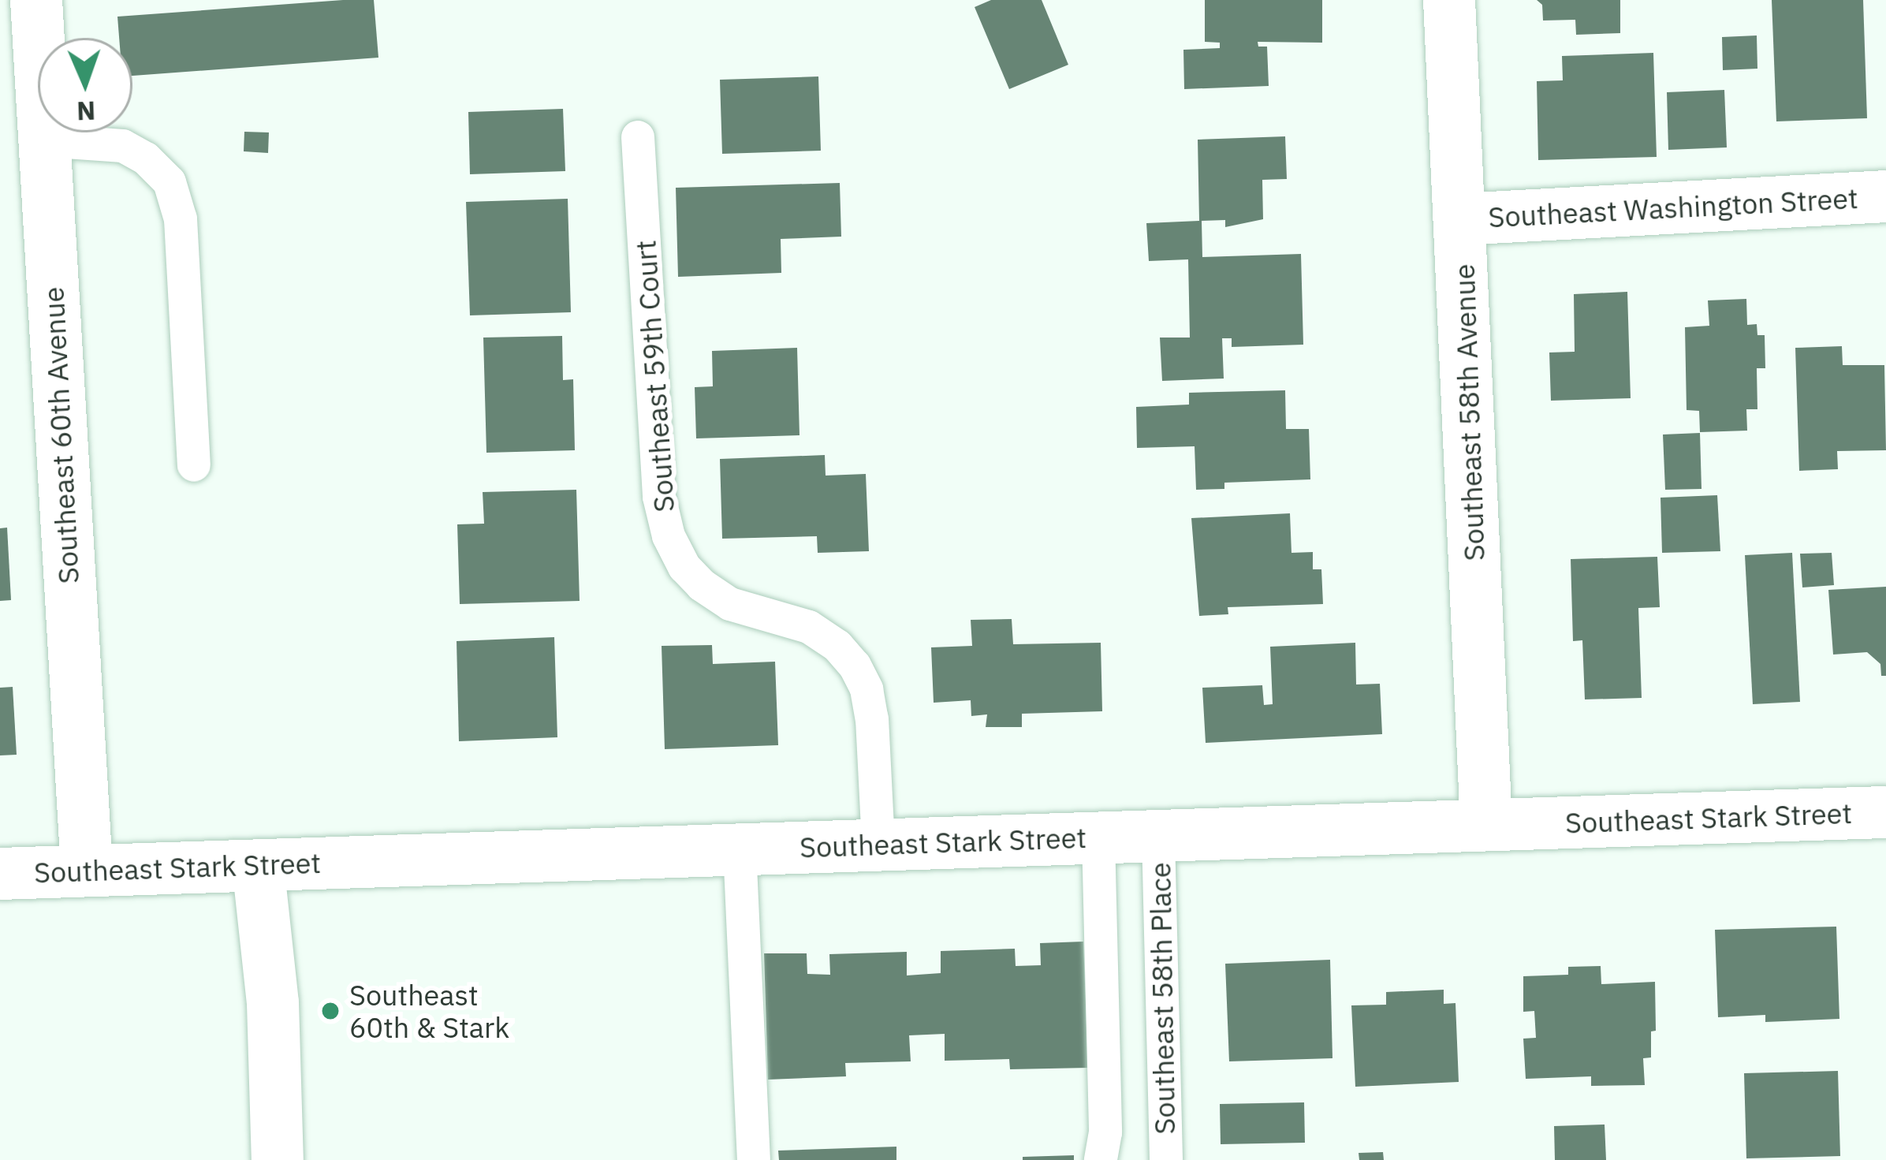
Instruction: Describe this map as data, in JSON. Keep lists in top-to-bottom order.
{
  "streets": {
    "street": [
      "Southeast Washington Street",
      "Southeast 58th Avenue",
      "Southeast 60th Avenue",
      "Southeast Stark Street"
    ],
    "lane": ["Southeast 59th Court", "Southeast 58th Place"]
  },
  "crossings": [
    ["Southeast Washington Street", "Southeast 58th Avenue"],
    ["Southeast 59th Court", "Southeast Stark Street"],
    ["Southeast 58th Avenue", "Southeast Stark Street"],
    ["Southeast 60th Avenue", "Southeast Stark Street"],
    ["Southeast Stark Street", "Southeast 58th Place"]
  ],
  "places": ["Southeast 60th & Stark"],
  "north": "bottom"
}
